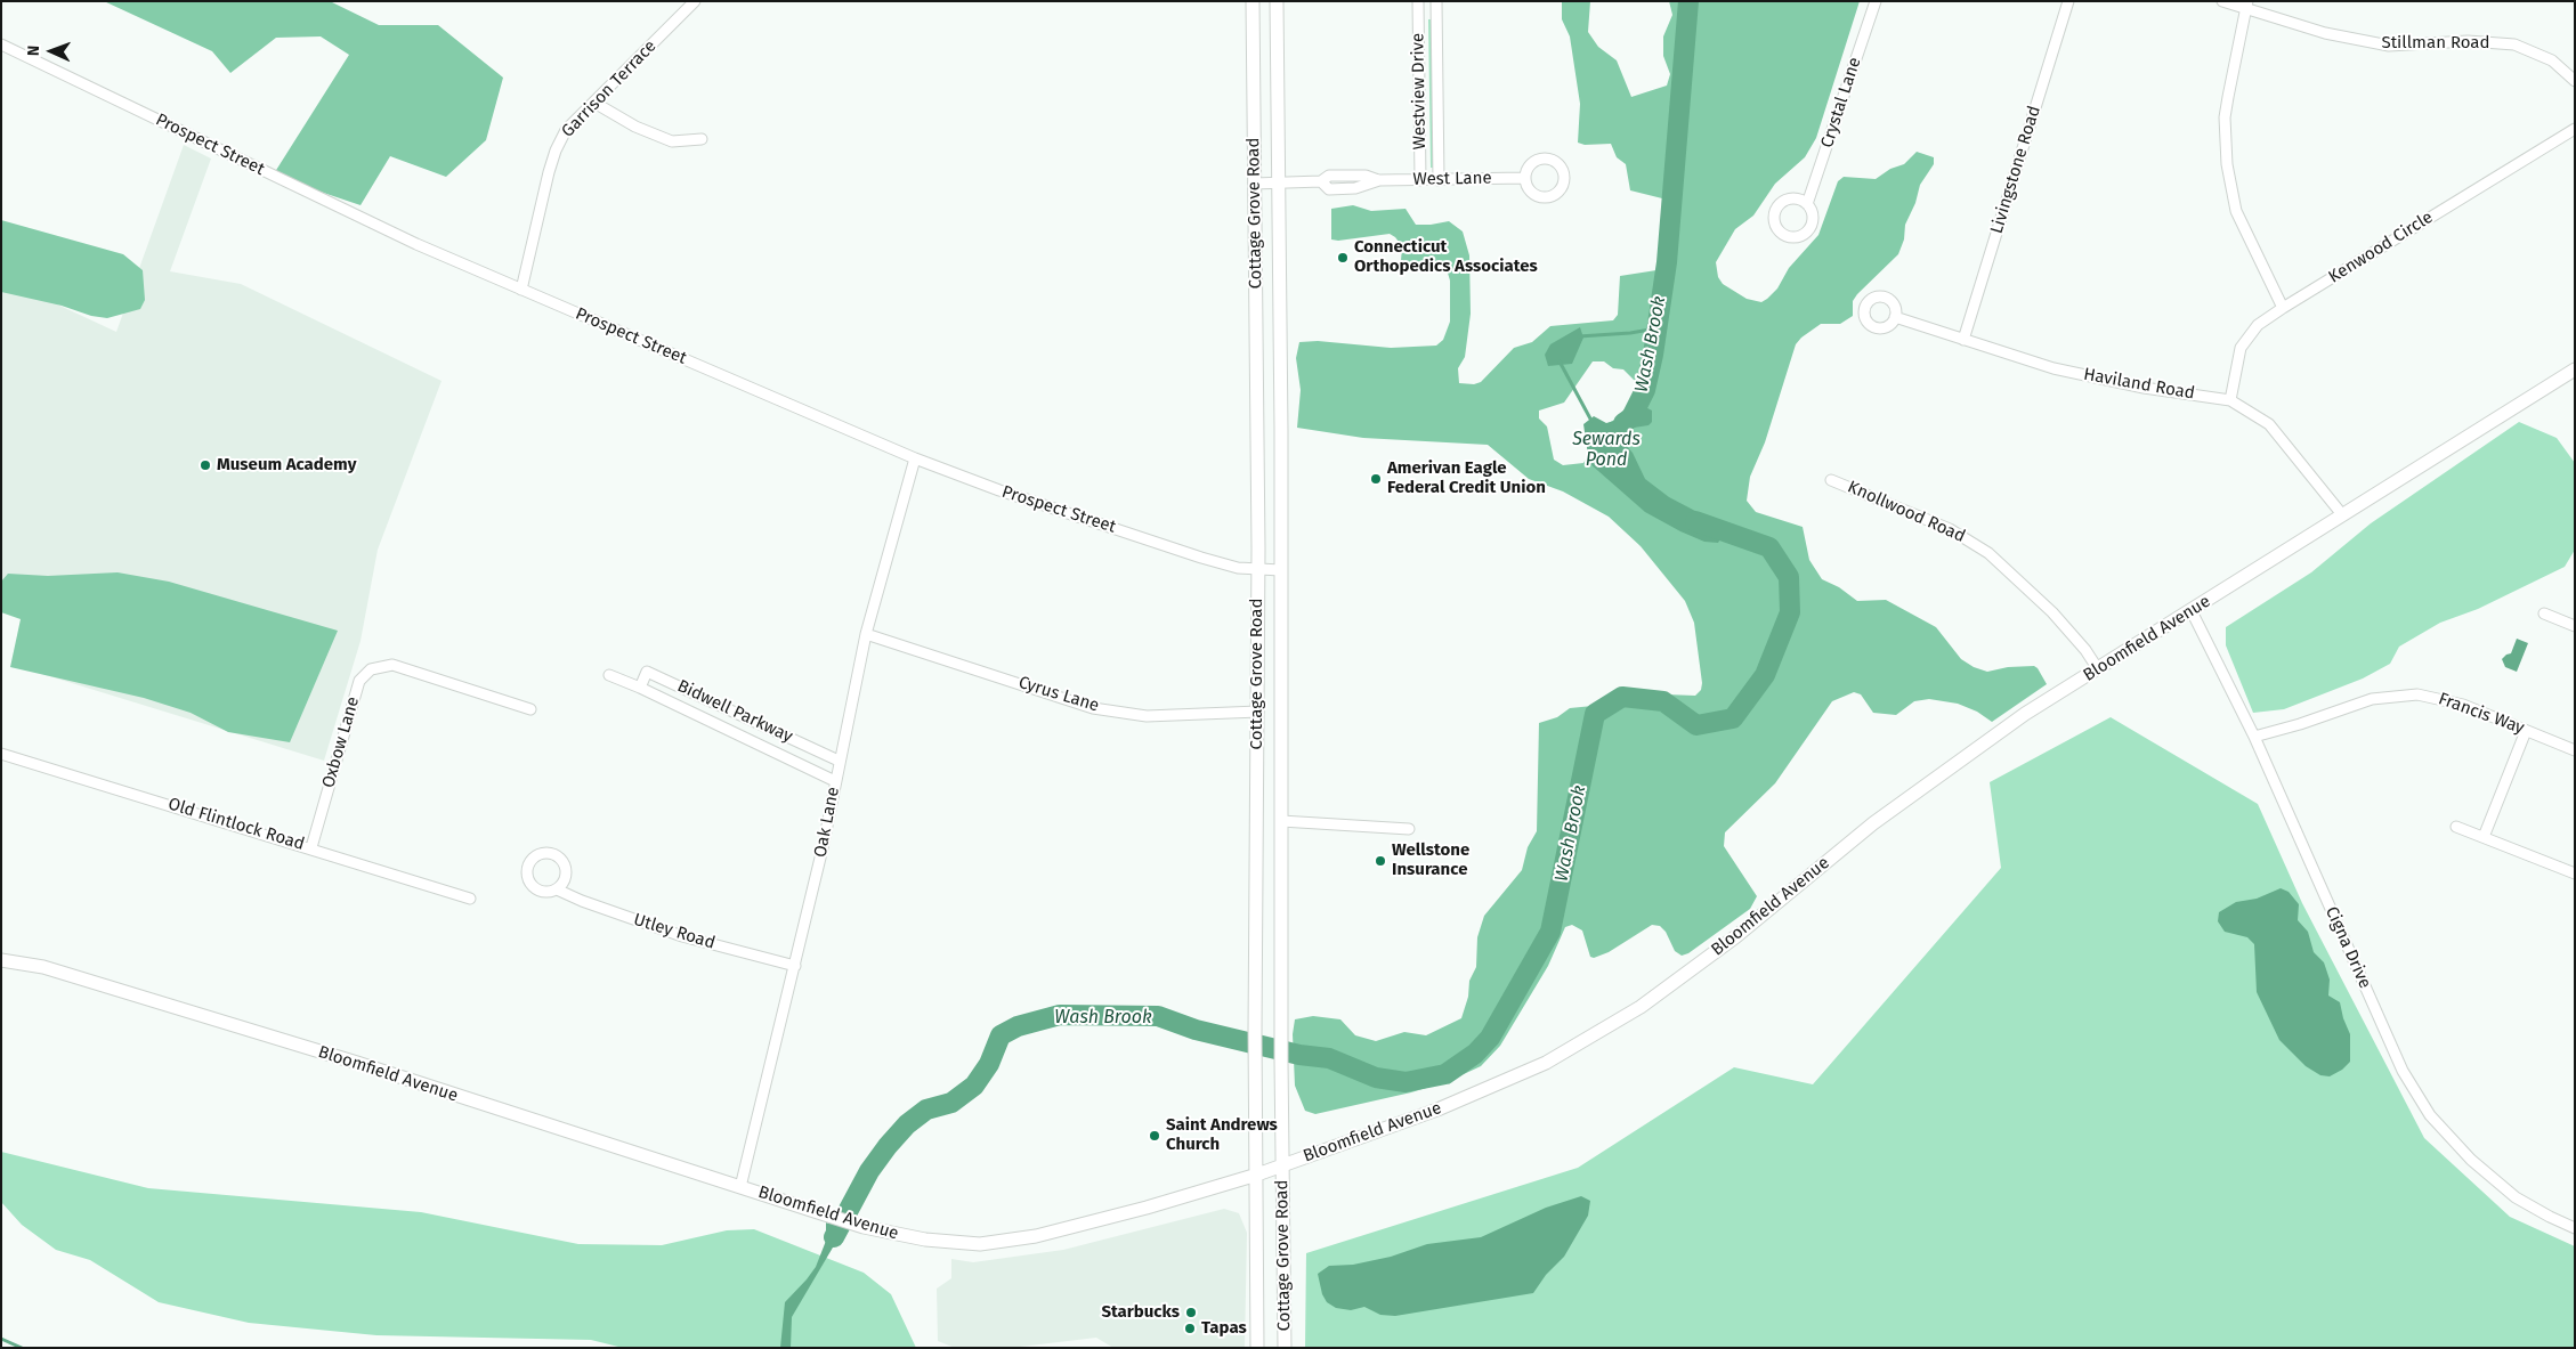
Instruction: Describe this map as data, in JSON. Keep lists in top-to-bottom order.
{
  "streets": {
    "main road": ["Cottage Grove Road", "Bloomfield Avenue"],
    "street": [
      "Stillman Road",
      "Garrison Terrace",
      "Westview Drive",
      "Crystal Lane",
      "Prospect Street",
      "Livingstone Road",
      "West Lane",
      "Kenwood Circle",
      "Haviland Road",
      "Knollwood Road",
      "Cyrus Lane",
      "Bidwell Parkway",
      "Francis Way",
      "Oxbow Lane",
      "Oak Lane",
      "Old Flintlock Road",
      "Utley Road",
      "Cigna Drive"
    ]
  },
  "crossings": [
    ["Garrison Terrace", "Prospect Street"],
    ["Westview Drive", "West Lane"],
    ["Prospect Street", "Cottage Grove Road"],
    ["Prospect Street", "Oak Lane"],
    ["Livingstone Road", "Haviland Road"],
    ["West Lane", "Cottage Grove Road"],
    ["Cottage Grove Road", "Bloomfield Avenue"],
    ["Cottage Grove Road", "Cyrus Lane"],
    ["Kenwood Circle", "Haviland Road"],
    ["Haviland Road", "Bloomfield Avenue"],
    ["Knollwood Road", "Bloomfield Avenue"],
    ["Bloomfield Avenue", "Oak Lane"],
    ["Bloomfield Avenue", "Cigna Drive"],
    ["Cyrus Lane", "Oak Lane"],
    ["Bidwell Parkway", "Oak Lane"],
    ["Francis Way", "Cigna Drive"],
    ["Oxbow Lane", "Old Flintlock Road"],
    ["Oak Lane", "Utley Road"]
  ],
  "water": ["Wash Brook", "Sewards Pond"],
  "places": [
    "Connecticut Orthopedics Associates",
    "Museum Academy",
    "Amerivan Eagle Federal Credit Union",
    "Wellstone Insurance",
    "Saint Andrews Church",
    "Starbucks",
    "Tapas"
  ],
  "north": "left"
}
